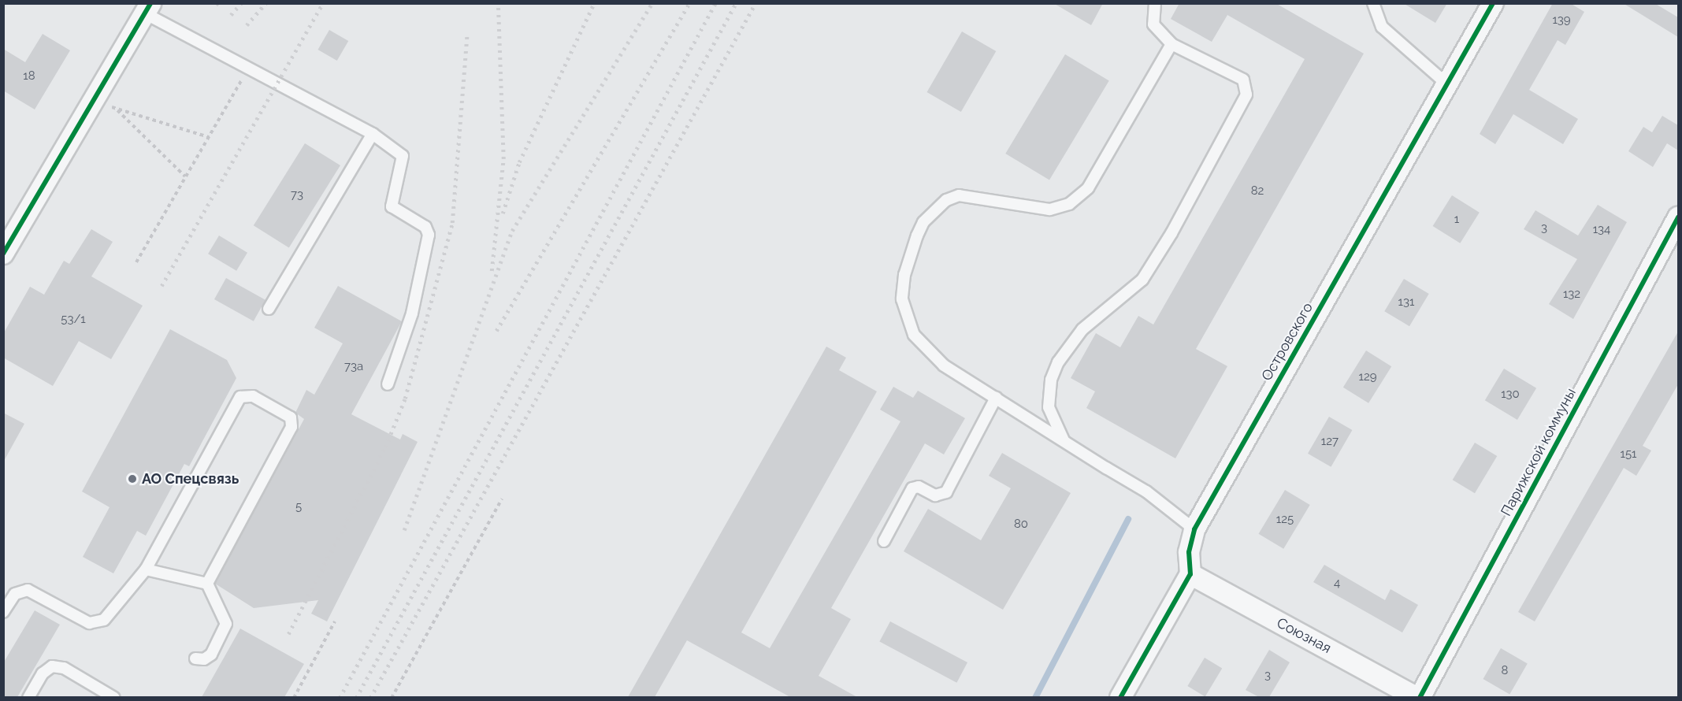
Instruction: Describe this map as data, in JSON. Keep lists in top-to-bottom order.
{
  "streets": {
    "street": ["Островского", "Парижской коммуны", "Союзная"]
  },
  "crossings": [
    ["Островского", "Союзная"],
    ["Парижской коммуны", "Союзная"]
  ],
  "places": ["АО Спецсвязь"],
  "house_numbers": [
    "139",
    "18",
    "82",
    "73",
    "1",
    "3",
    "134",
    "132",
    "131",
    "53/1",
    "73а",
    "129",
    "130",
    "127",
    "151",
    "5",
    "125",
    "80",
    "4",
    "8",
    "3"
  ]
}
